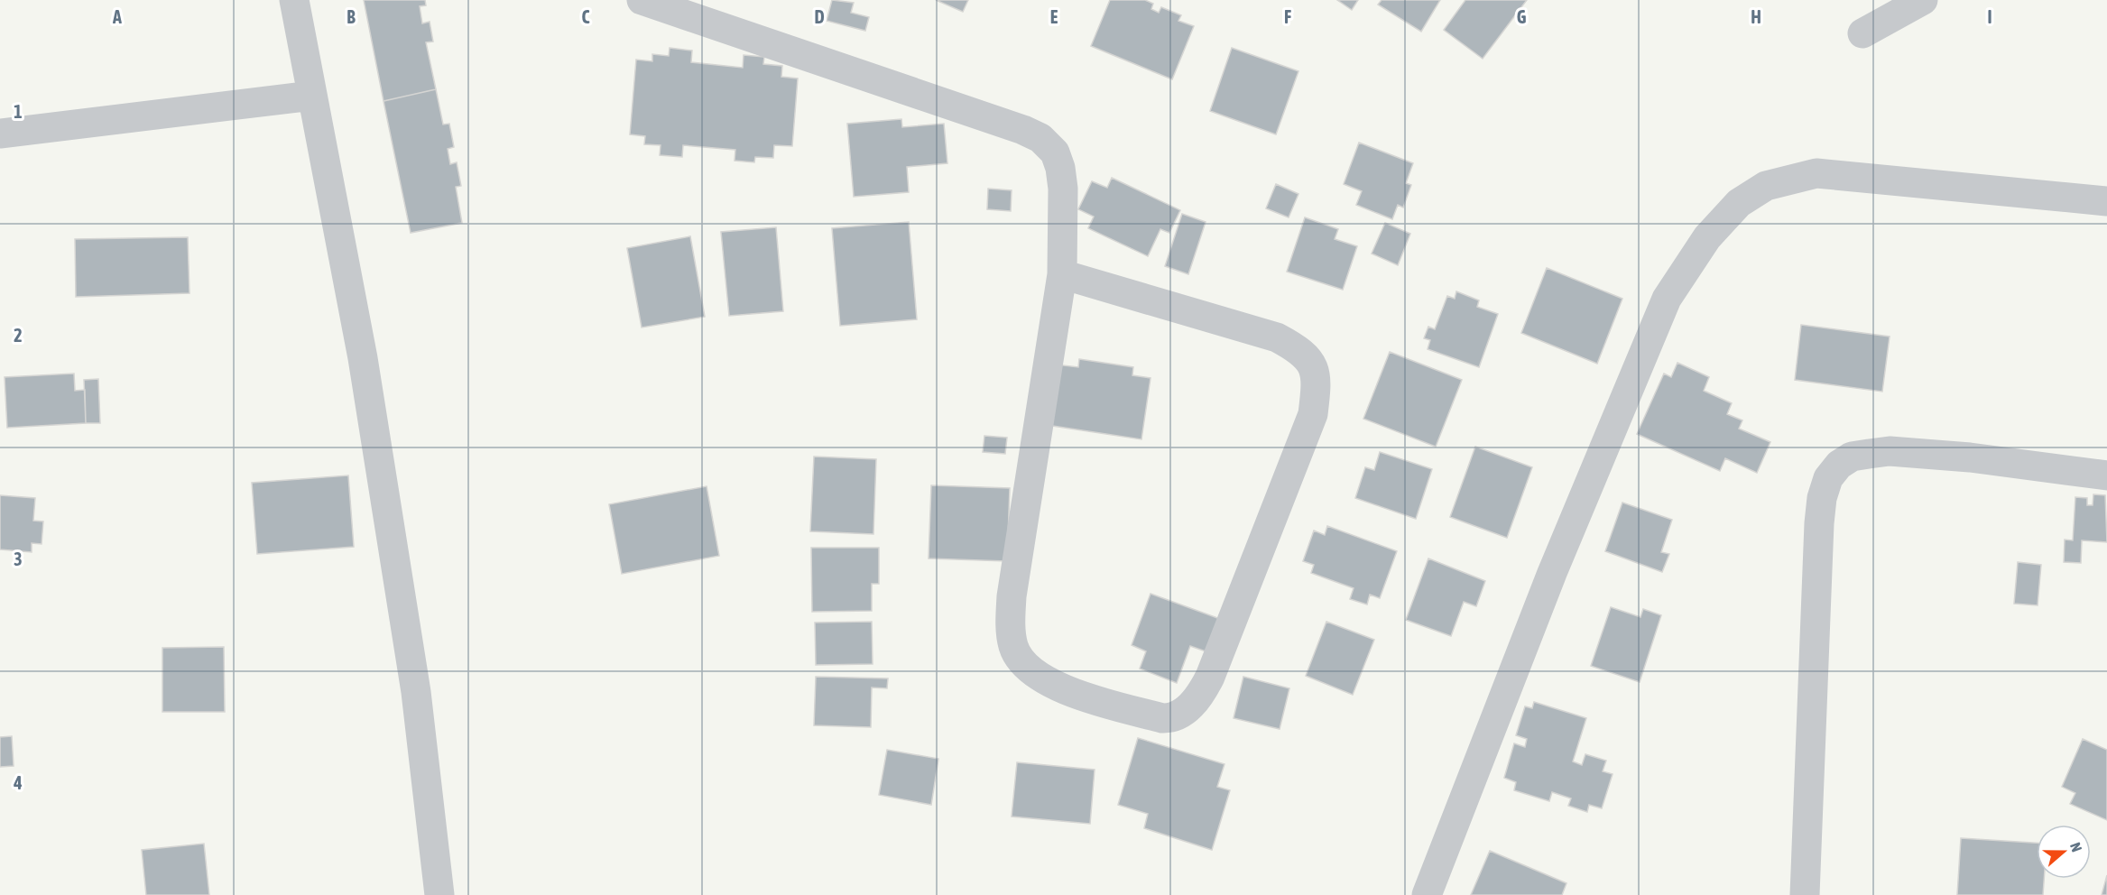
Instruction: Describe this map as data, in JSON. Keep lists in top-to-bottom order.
{
  "north": "right",
  "grid": {
    "columns": [
      "A",
      "B",
      "C",
      "D",
      "E",
      "F",
      "G",
      "H",
      "I"
    ],
    "rows": [
      "1",
      "2",
      "3",
      "4"
    ]
  }
}
